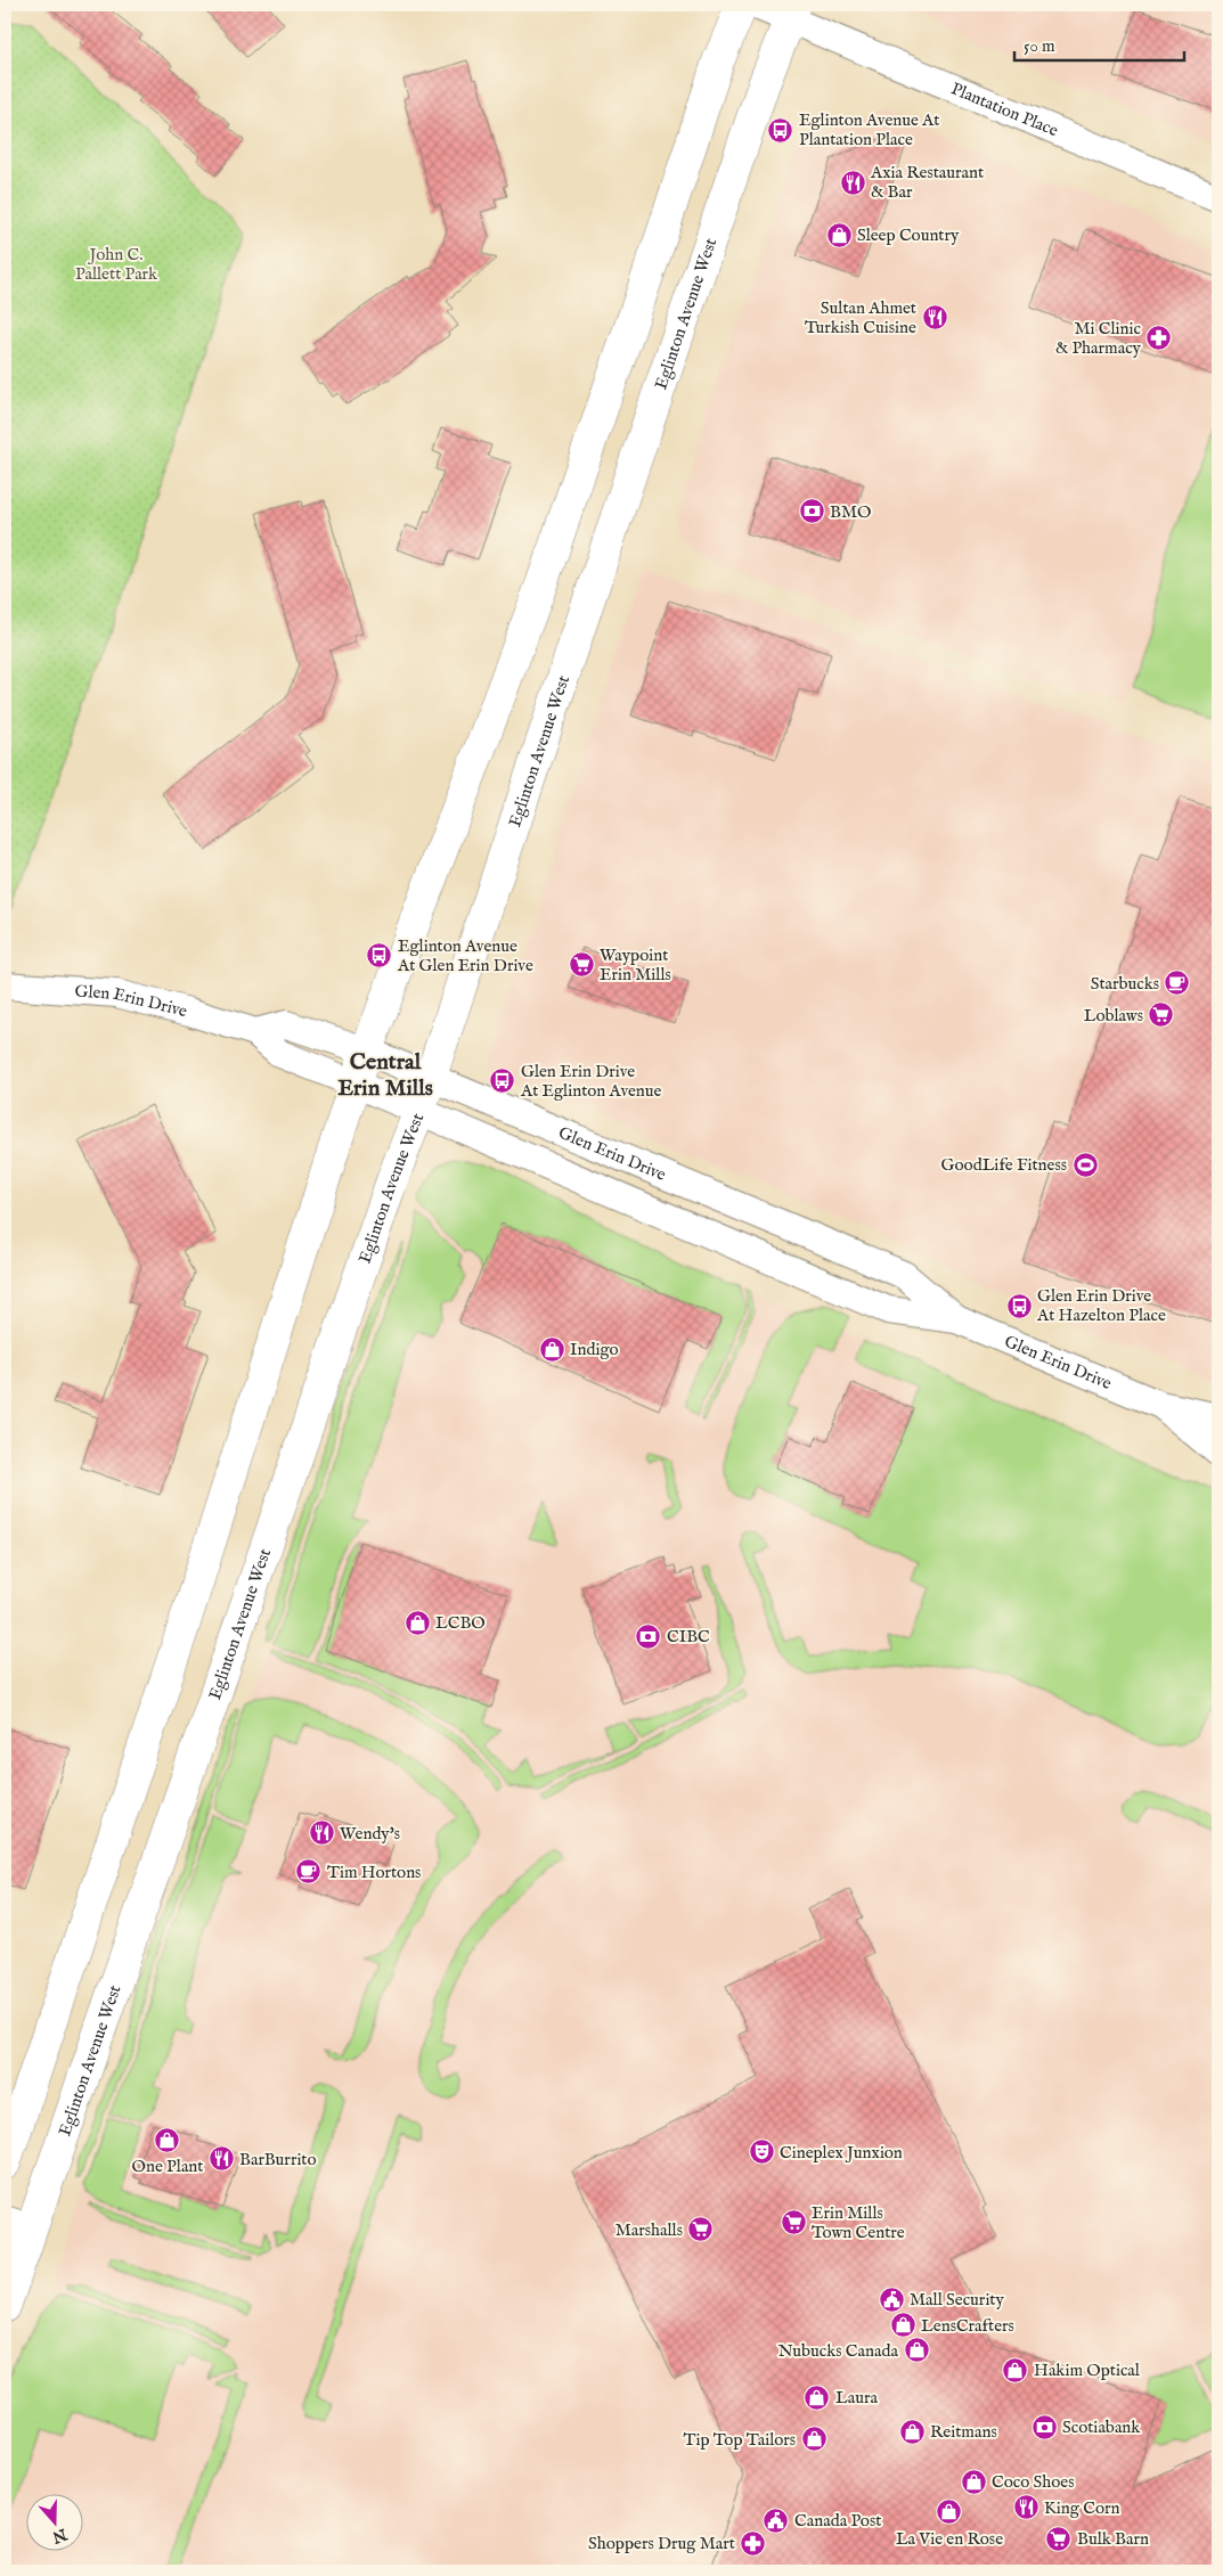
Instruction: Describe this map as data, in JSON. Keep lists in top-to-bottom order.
{
  "streets": {
    "main road": ["Eglinton Avenue West"],
    "street": ["Plantation Place", "Glen Erin Drive"]
  },
  "crossings": [
    ["Plantation Place", "Eglinton Avenue West"],
    ["Eglinton Avenue West", "Glen Erin Drive"]
  ],
  "districts": ["Central Erin Mills"],
  "parks": ["John C. Pallett Park"],
  "places": {
    "bus stop": [
      "Eglinton Avenue At Plantation Place",
      "Eglinton Avenue At Glen Erin Drive",
      "Glen Erin Drive At Eglinton Avenue",
      "Glen Erin Drive At Hazelton Place"
    ],
    "restaurant": [
      "Axia Restaurant & Bar",
      "Sultan Ahmet Turkish Cuisine",
      "Wendy's",
      "BarBurrito",
      "King Corn"
    ],
    "shop": [
      "Sleep Country",
      "Indigo",
      "LCBO",
      "One Plant",
      "LensCrafters",
      "Nubucks Canada",
      "Hakim Optical",
      "Laura",
      "Reitmans",
      "Tip Top Tailors",
      "Coco Shoes",
      "La Vie en Rose"
    ],
    "pharmacy": ["Mi Clinic & Pharmacy", "Shoppers Drug Mart"],
    "bank": ["BMO", "CIBC", "Scotiabank"],
    "supermarket": [
      "Waypoint Erin Mills",
      "Loblaws",
      "Erin Mills Town Centre",
      "Marshalls",
      "Bulk Barn"
    ],
    "cafe": ["Starbucks", "Tim Hortons"],
    "sports": ["GoodLife Fitness"],
    "theatre": ["Cineplex Junxion"],
    "public building": ["Mall Security", "Canada Post"]
  },
  "scale_bar": "50 m",
  "north": "bottom"
}
